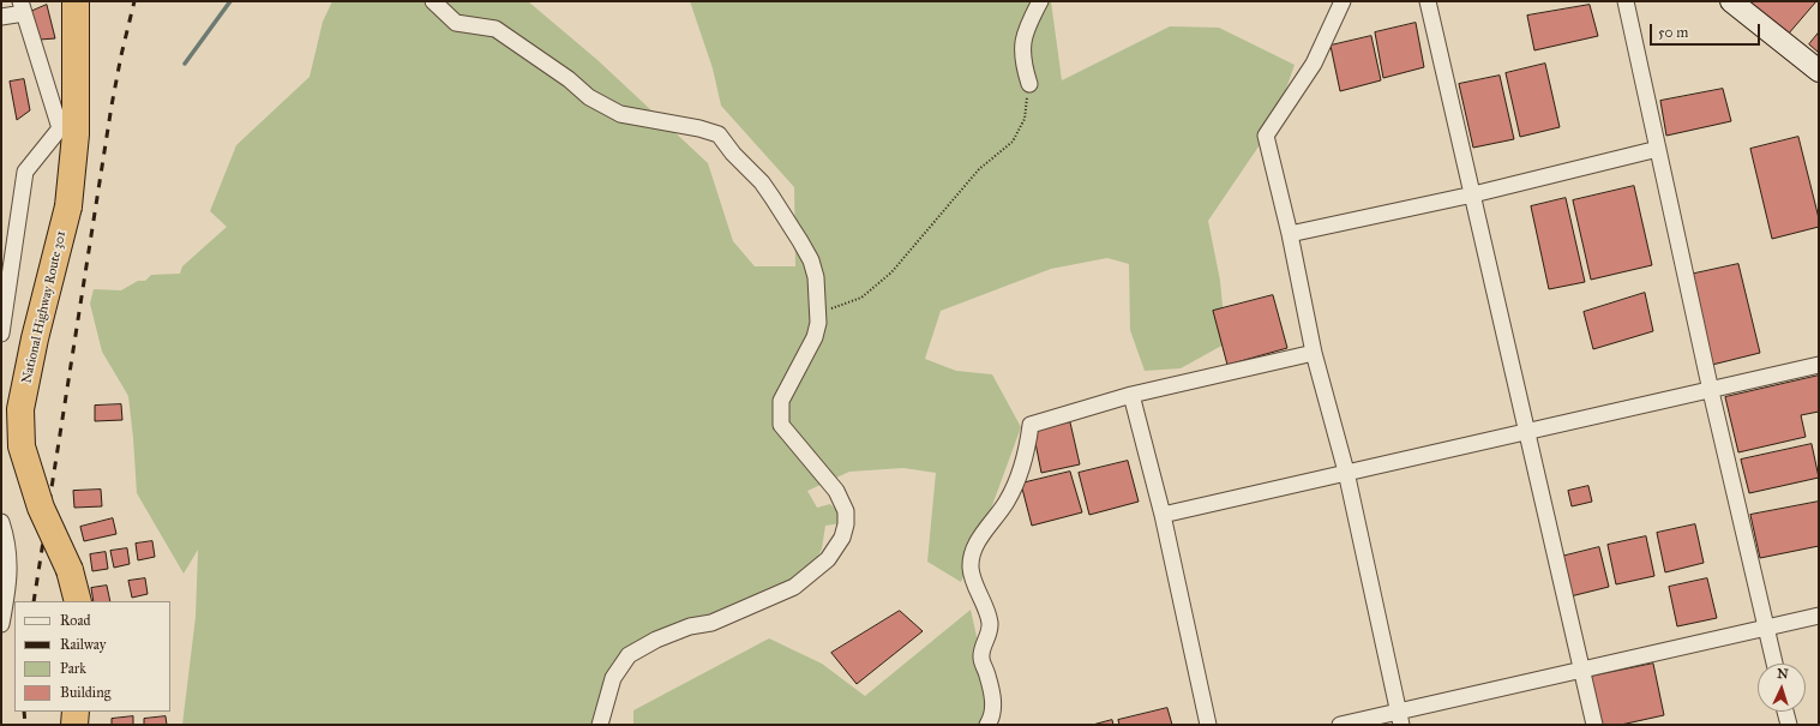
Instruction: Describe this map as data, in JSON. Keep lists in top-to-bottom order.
{
  "streets": {
    "highway": ["National Highway Route 301"]
  },
  "legend": [
    "Road",
    "Railway",
    "Park",
    "Building"
  ],
  "scale_bar": "50 m",
  "north": "top"
}
